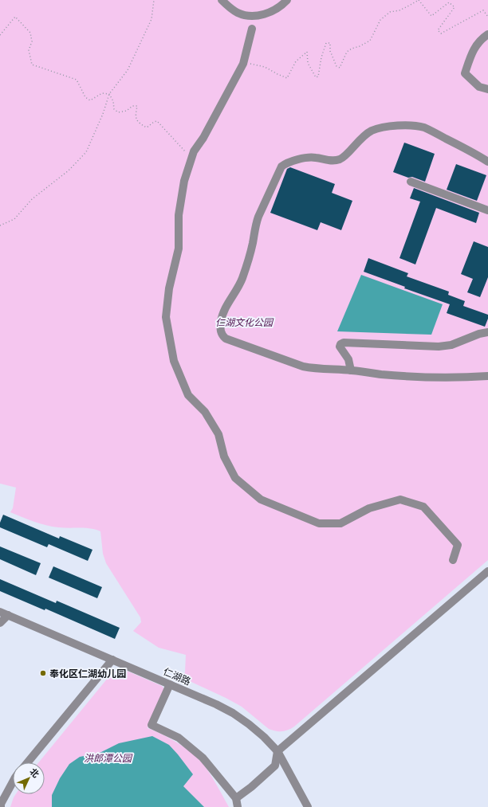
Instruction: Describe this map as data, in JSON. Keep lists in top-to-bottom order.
{
  "streets": {
    "street": ["仁湖路"]
  },
  "parks": ["仁湖文化公园", "洪郎潭公园"],
  "places": ["奉化区仁湖幼儿园"],
  "north": "top right"
}
